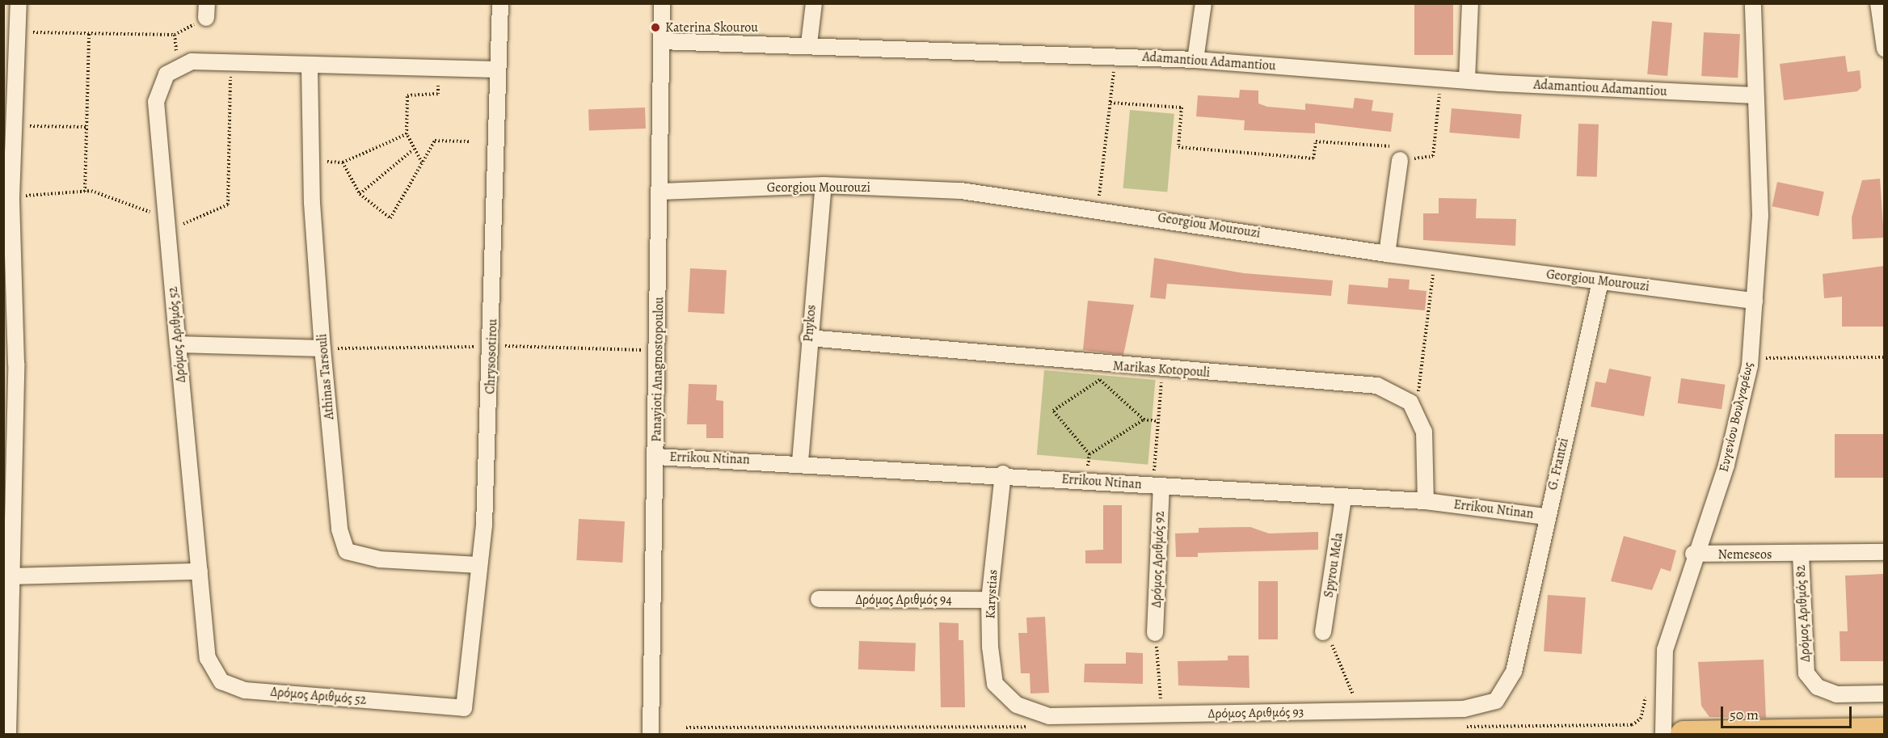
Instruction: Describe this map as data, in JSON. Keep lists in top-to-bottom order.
{
  "streets": {
    "street": [
      "Adamantiou Adamantiou",
      "Georgiou Mourouzi",
      "Pnykos",
      "Δρόμος Αριθμός 52",
      "Chrysosotirou",
      "Panayioti Anagnostopoulou",
      "Marikas Kotopouli",
      "Athinas Tarsouli",
      "Ευγενίου Βουλγαρέως",
      "Errikou Ntinan",
      "G. Frantzi",
      "Nemeseos",
      "Δρόμος Αριθμός 92",
      "Spyrou Mela",
      "Karystias",
      "Δρόμος Αριθμός 94",
      "Δρόμος Αριθμός 82",
      "Δρόμος Αριθμός 93"
    ]
  },
  "crossings": [
    ["Adamantiou Adamantiou", "Panayioti Anagnostopoulou"],
    ["Adamantiou Adamantiou", "Ευγενίου Βουλγαρέως"],
    ["Georgiou Mourouzi", "Pnykos"],
    ["Georgiou Mourouzi", "Panayioti Anagnostopoulou"],
    ["Georgiou Mourouzi", "Ευγενίου Βουλγαρέως"],
    ["Georgiou Mourouzi", "G. Frantzi"],
    ["Pnykos", "Marikas Kotopouli"],
    ["Pnykos", "Errikou Ntinan"],
    ["Δρόμος Αριθμός 52", "Chrysosotirou"],
    ["Δρόμος Αριθμός 52", "Athinas Tarsouli"],
    ["Chrysosotirou", "Athinas Tarsouli"],
    ["Panayioti Anagnostopoulou", "Errikou Ntinan"],
    ["Ευγενίου Βουλγαρέως", "Nemeseos"],
    ["Errikou Ntinan", "G. Frantzi"],
    ["Errikou Ntinan", "Δρόμος Αριθμός 92"],
    ["Errikou Ntinan", "Spyrou Mela"],
    ["Errikou Ntinan", "Karystias"],
    ["G. Frantzi", "Δρόμος Αριθμός 93"],
    ["Nemeseos", "Δρόμος Αριθμός 82"],
    ["Karystias", "Δρόμος Αριθμός 94"],
    ["Karystias", "Δρόμος Αριθμός 93"]
  ],
  "places": ["Katerina Skourou"],
  "scale_bar": "50 m"
}
